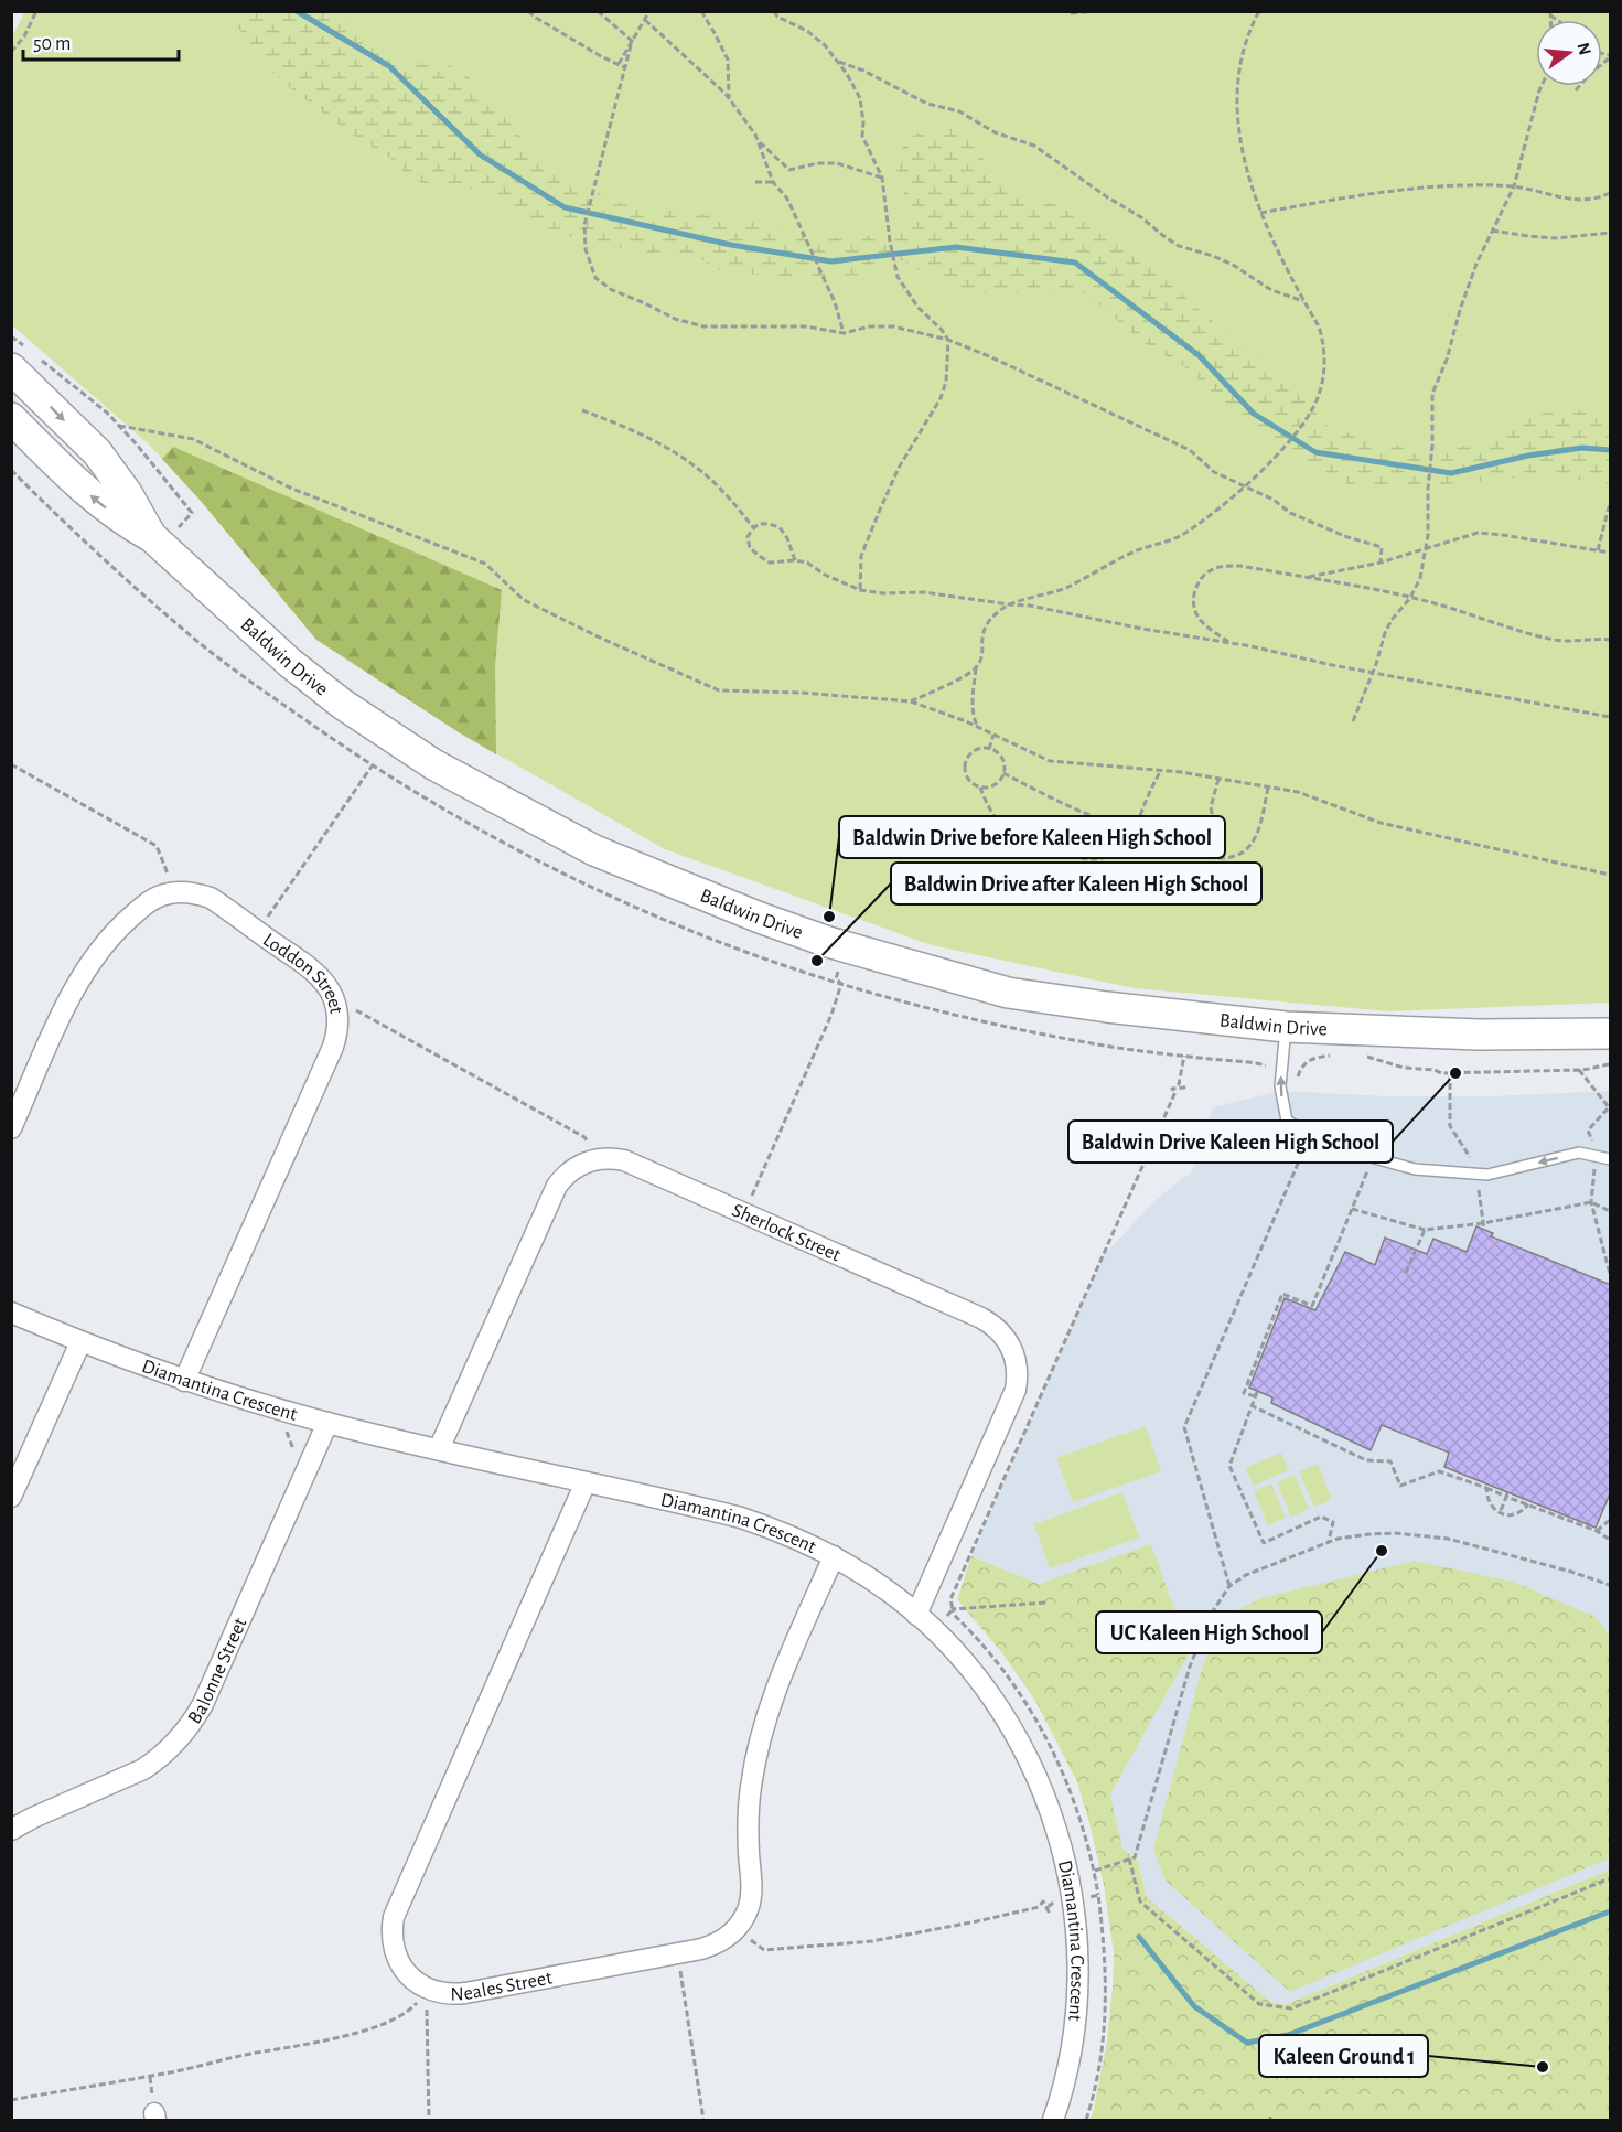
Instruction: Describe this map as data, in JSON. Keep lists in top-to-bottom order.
{
  "streets": {
    "main road": ["Baldwin Drive"],
    "street": [
      "Loddon Street",
      "Sherlock Street",
      "Diamantina Crescent",
      "Balonne Street",
      "Neales Street"
    ]
  },
  "crossings": [
    ["Loddon Street", "Diamantina Crescent"],
    ["Sherlock Street", "Diamantina Crescent"],
    ["Diamantina Crescent", "Balonne Street"],
    ["Diamantina Crescent", "Neales Street"]
  ],
  "places": [
    "Baldwin Drive before Kaleen High School",
    "Baldwin Drive after Kaleen High School",
    "Baldwin Drive Kaleen High School",
    "UC Kaleen High School",
    "Kaleen Ground 1"
  ],
  "scale_bar": "50 m",
  "north": "right"
}
